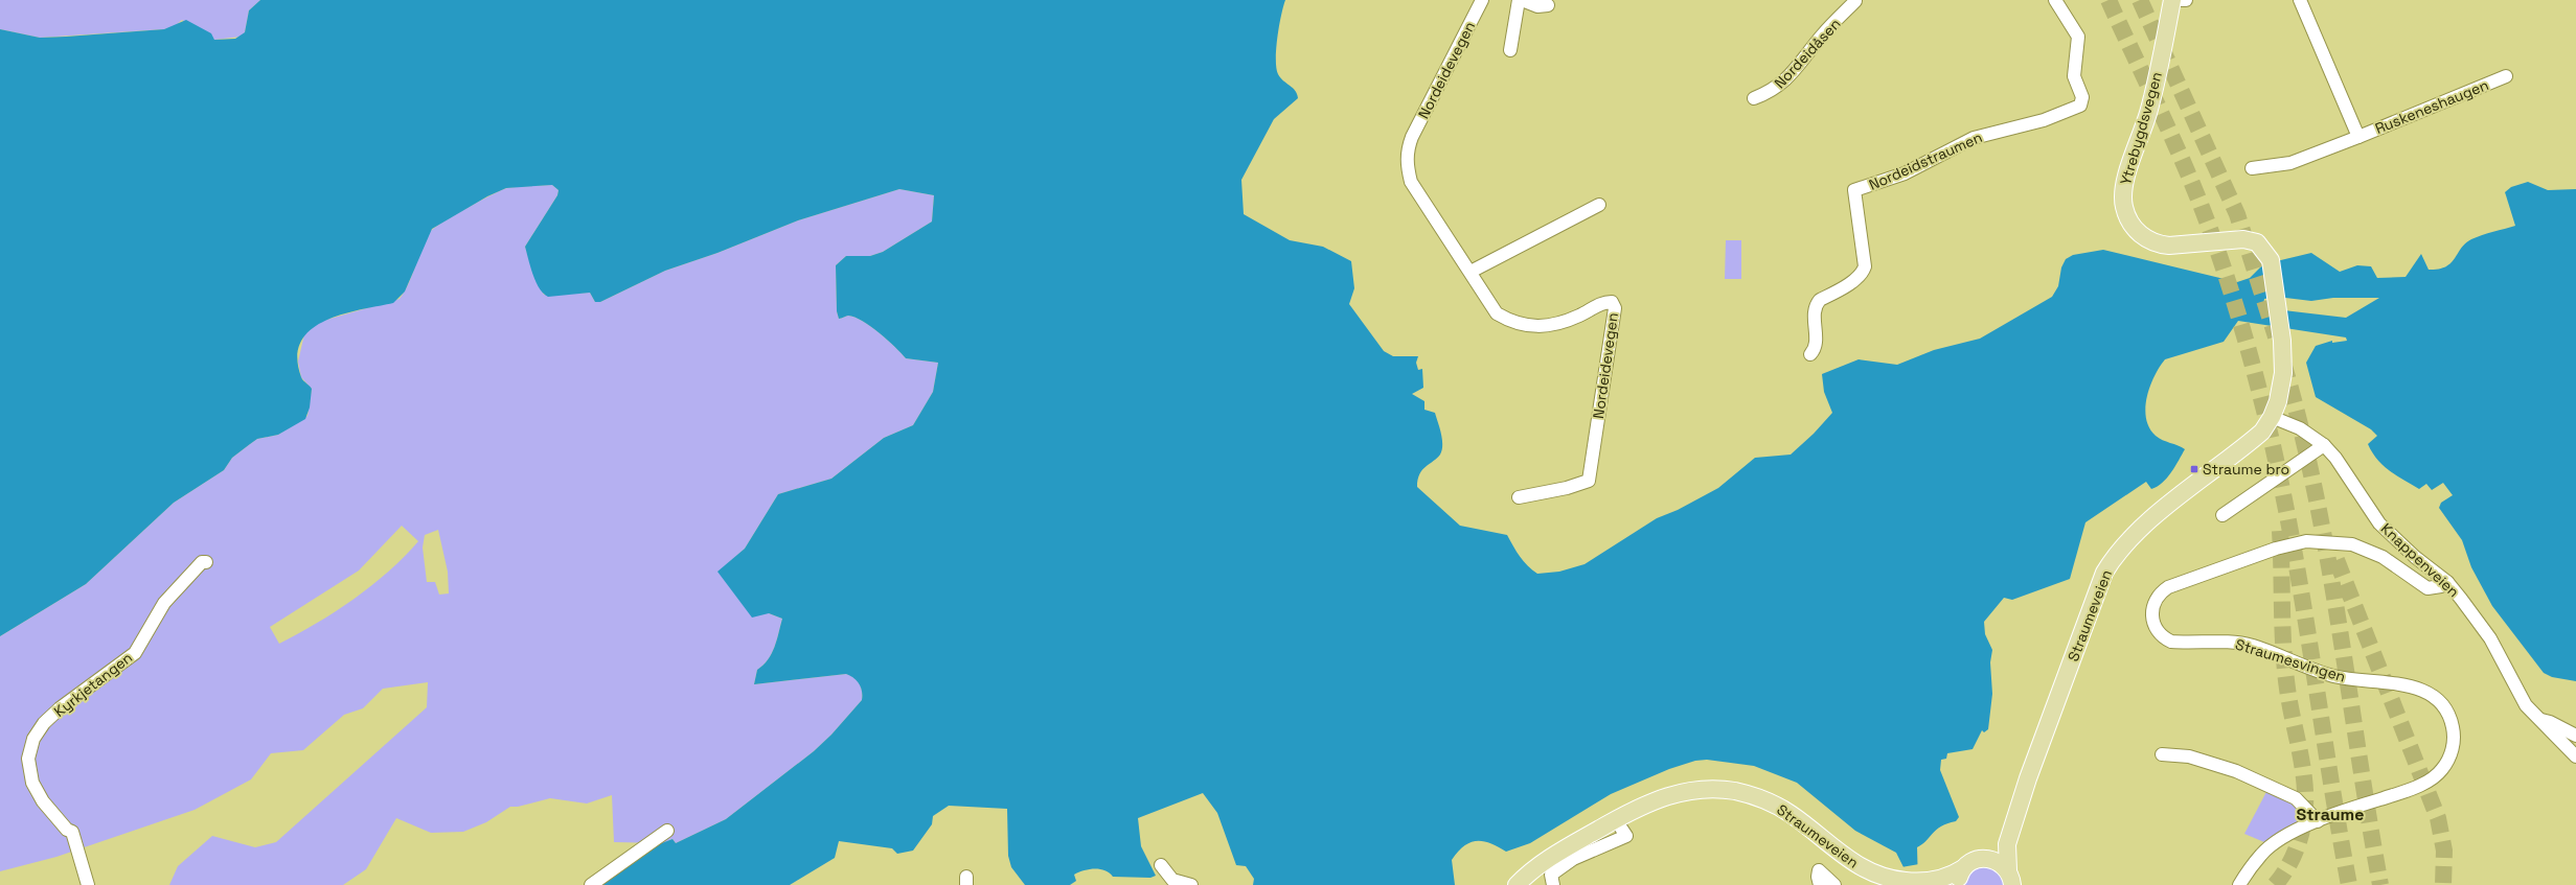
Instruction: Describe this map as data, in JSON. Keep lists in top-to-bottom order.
{
  "streets": {
    "main road": ["Ytrebygdsvegen", "Straumeveien"],
    "street": [
      "Nordeidåsen",
      "Nordeidevegen",
      "Ruskeneshaugen",
      "Nordeidstraumen",
      "Knappenveien",
      "Straumesvingen",
      "Kyrkjetangen"
    ]
  },
  "crossings": [
    ["Ytrebygdsvegen", "Straumeveien"],
    ["Knappenveien", "Straumeveien"],
    ["Knappenveien", "Straumesvingen"]
  ],
  "districts": ["Straume"],
  "places": {
    "transit": ["Straume bro"]
  }
}
